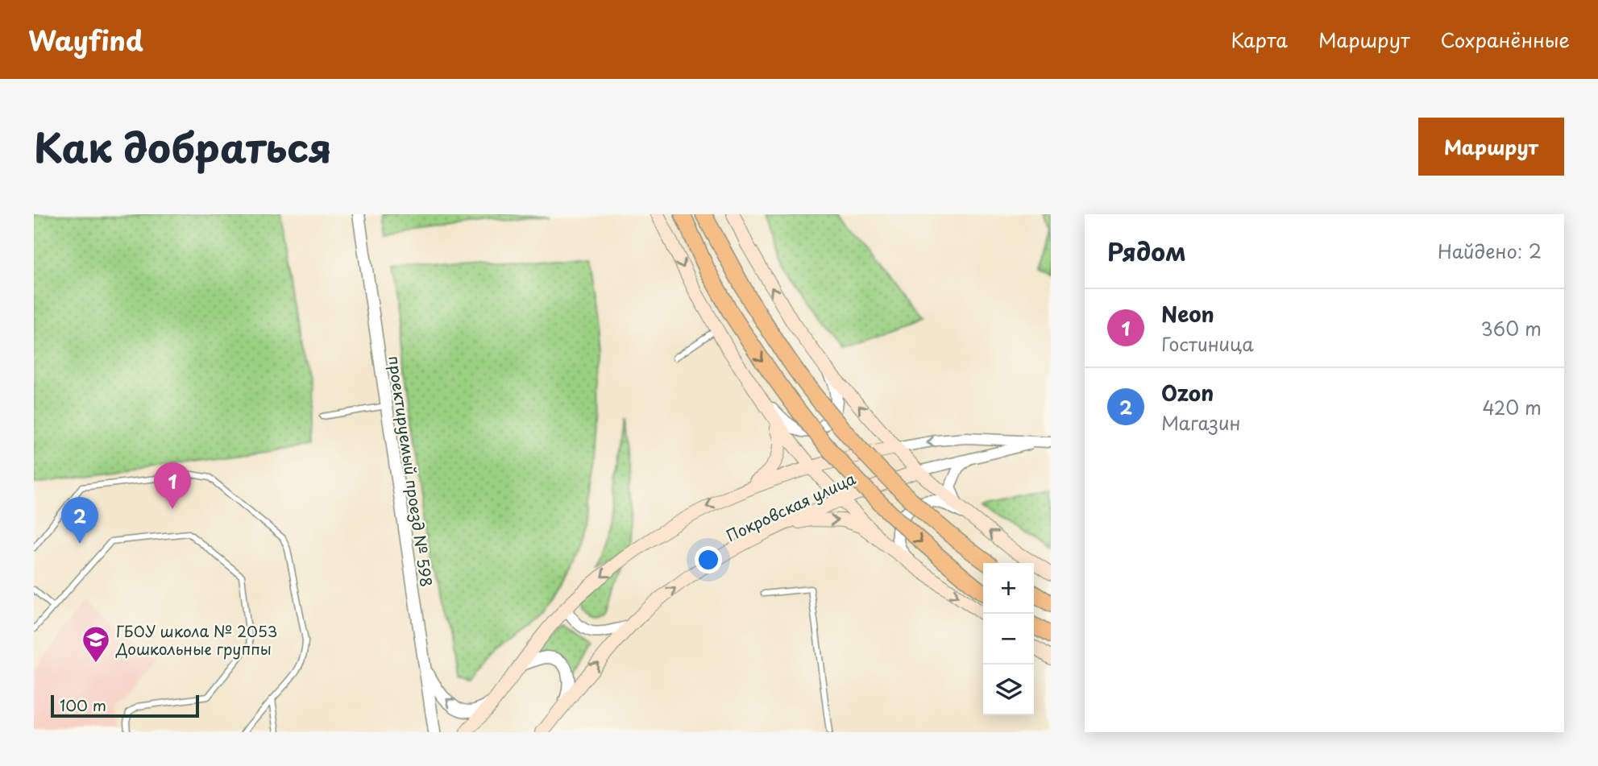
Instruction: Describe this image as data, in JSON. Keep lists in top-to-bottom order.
{
  "streets": {
    "main road": ["Покровская улица"],
    "street": ["проектируемый проезд № 598"]
  },
  "places": {
    "school or university": ["ГБОУ школа № 2053 Дошкольные группы"]
  },
  "scale_bar": "100 m",
  "page": {
    "header": "Wayfind",
    "nav": ["Карта", "Маршрут", "Сохранённые"],
    "title": "Как добраться",
    "buttons": "Маршрут",
    "heading": ["Рядом", "Найдено: 2"],
    "list": [
      {
        "mark": "1",
        "name": "Neon",
        "note": "Гостиница",
        "value": "360 m"
      },
      {
        "mark": "2",
        "name": "Ozon",
        "note": "Магазин",
        "value": "420 m"
      }
    ],
    "pins": ["1", "2"],
    "map_buttons": ["+", "−"],
    "scale": "100 m"
  }
}
